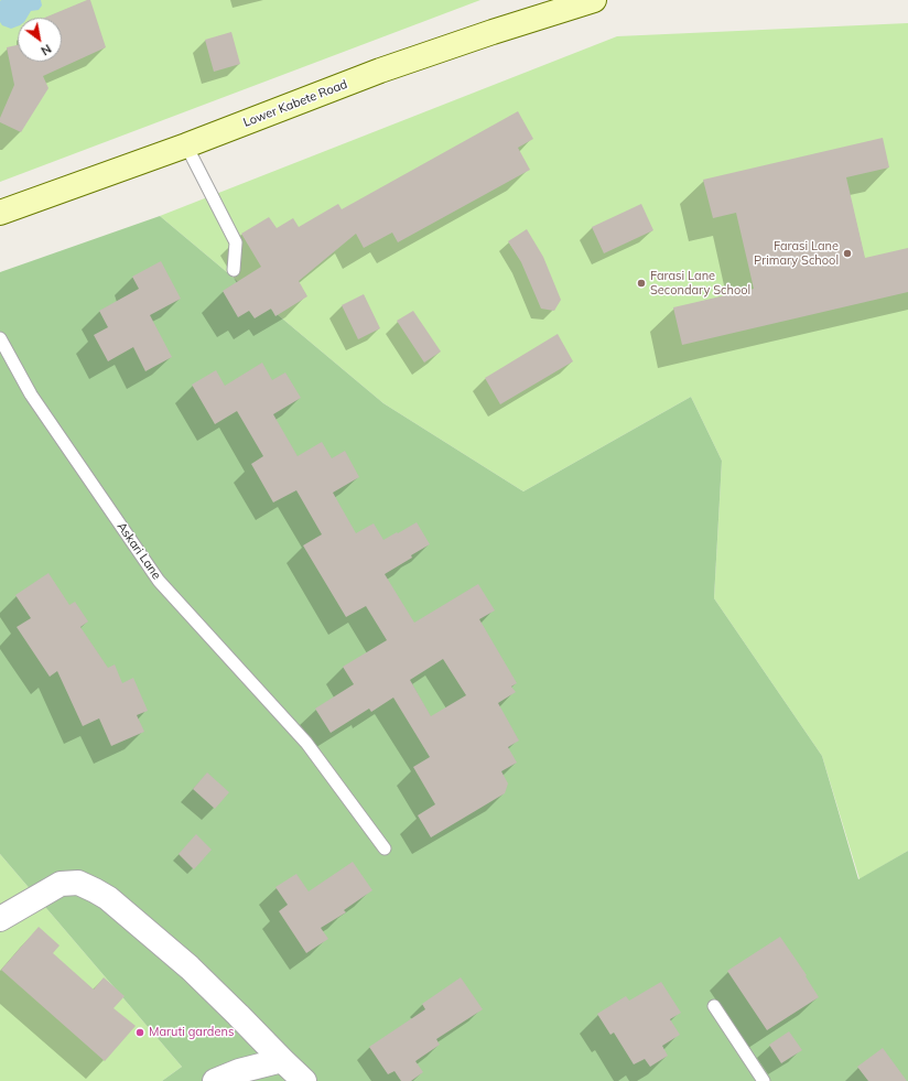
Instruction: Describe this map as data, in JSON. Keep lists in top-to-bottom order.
{
  "streets": {
    "main road": ["Lower Kabete Road"],
    "lane": ["Askari Lane"]
  },
  "places": ["Farasi Lane Primary School", "Farasi Lane Secondary School", "Maruti gardens"],
  "north": "bottom right"
}
